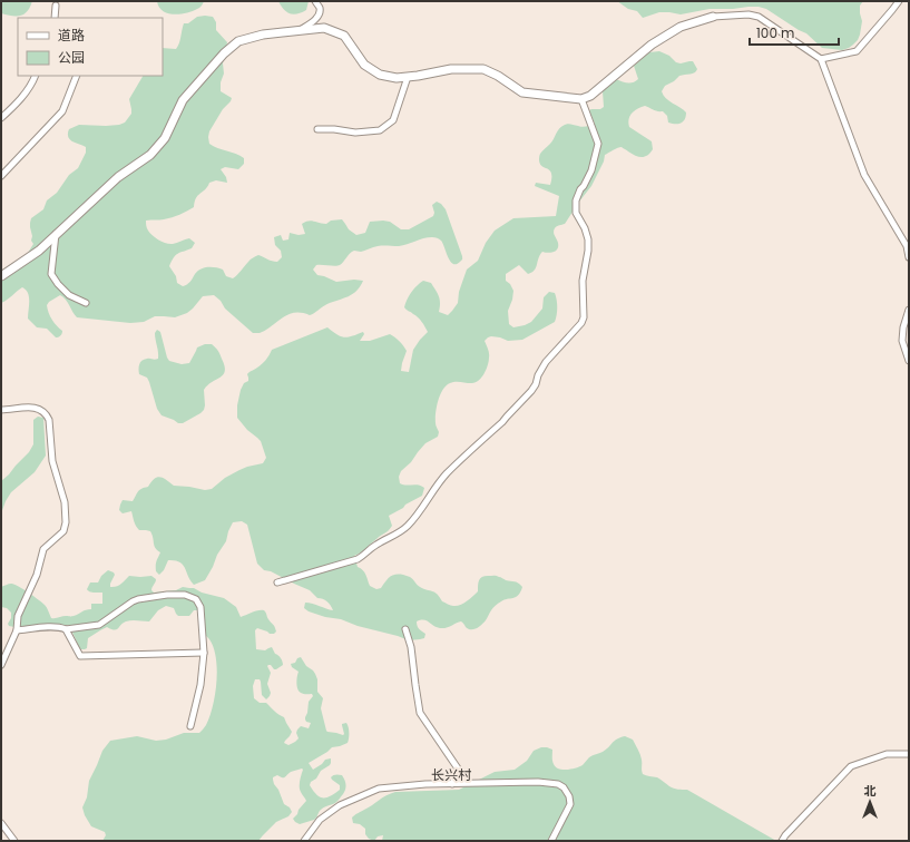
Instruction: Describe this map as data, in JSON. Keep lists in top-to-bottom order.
{
  "districts": ["长兴村"],
  "legend": ["道路", "公园"],
  "scale_bar": "100 m",
  "north": "top"
}
